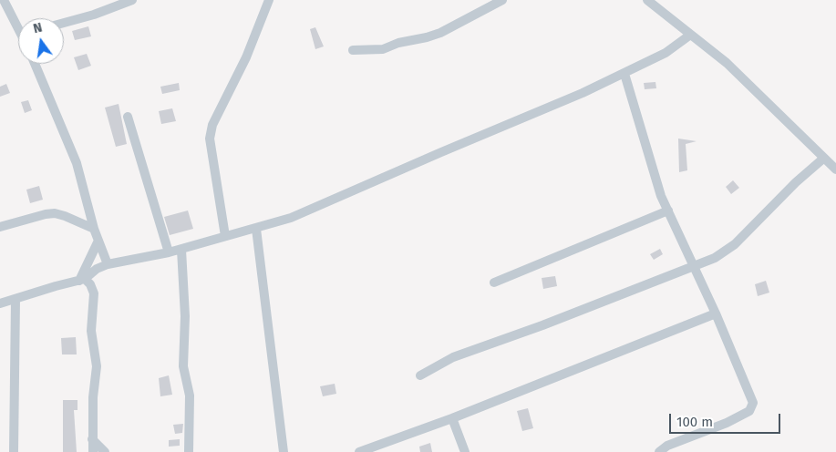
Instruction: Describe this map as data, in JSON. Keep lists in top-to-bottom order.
{
  "scale_bar": "100 m",
  "north": "top"
}
